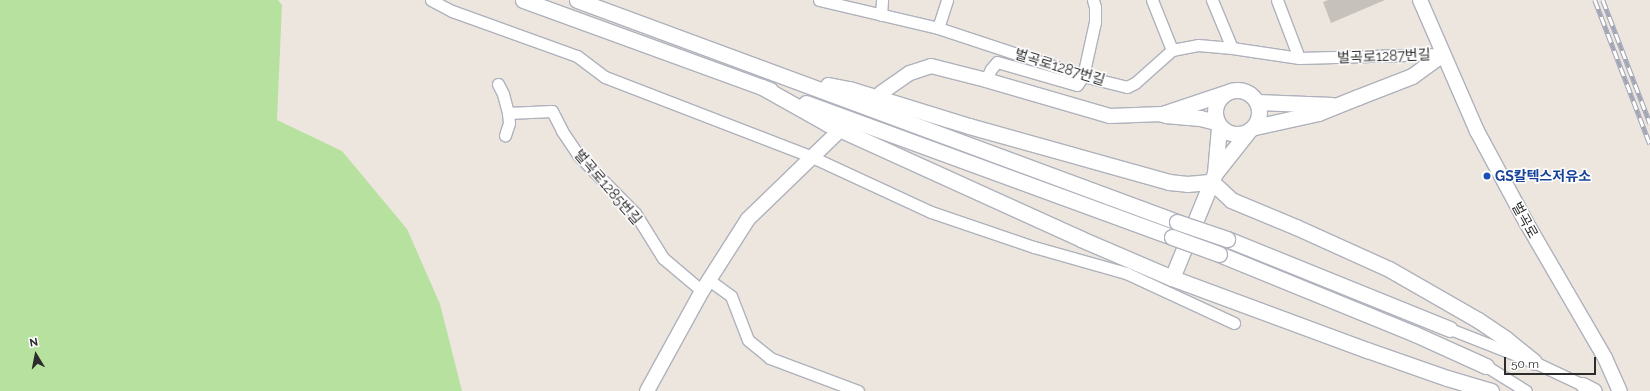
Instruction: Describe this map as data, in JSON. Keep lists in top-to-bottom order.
{
  "streets": {
    "street": ["벌곡로1287번길", "벌곡로1285번길", "벌곡로"]
  },
  "crossings": [
    ["벌곡로1287번길", "벌곡로"]
  ],
  "places": ["GS칼텍스저유소"],
  "scale_bar": "50 m",
  "north": "top"
}
